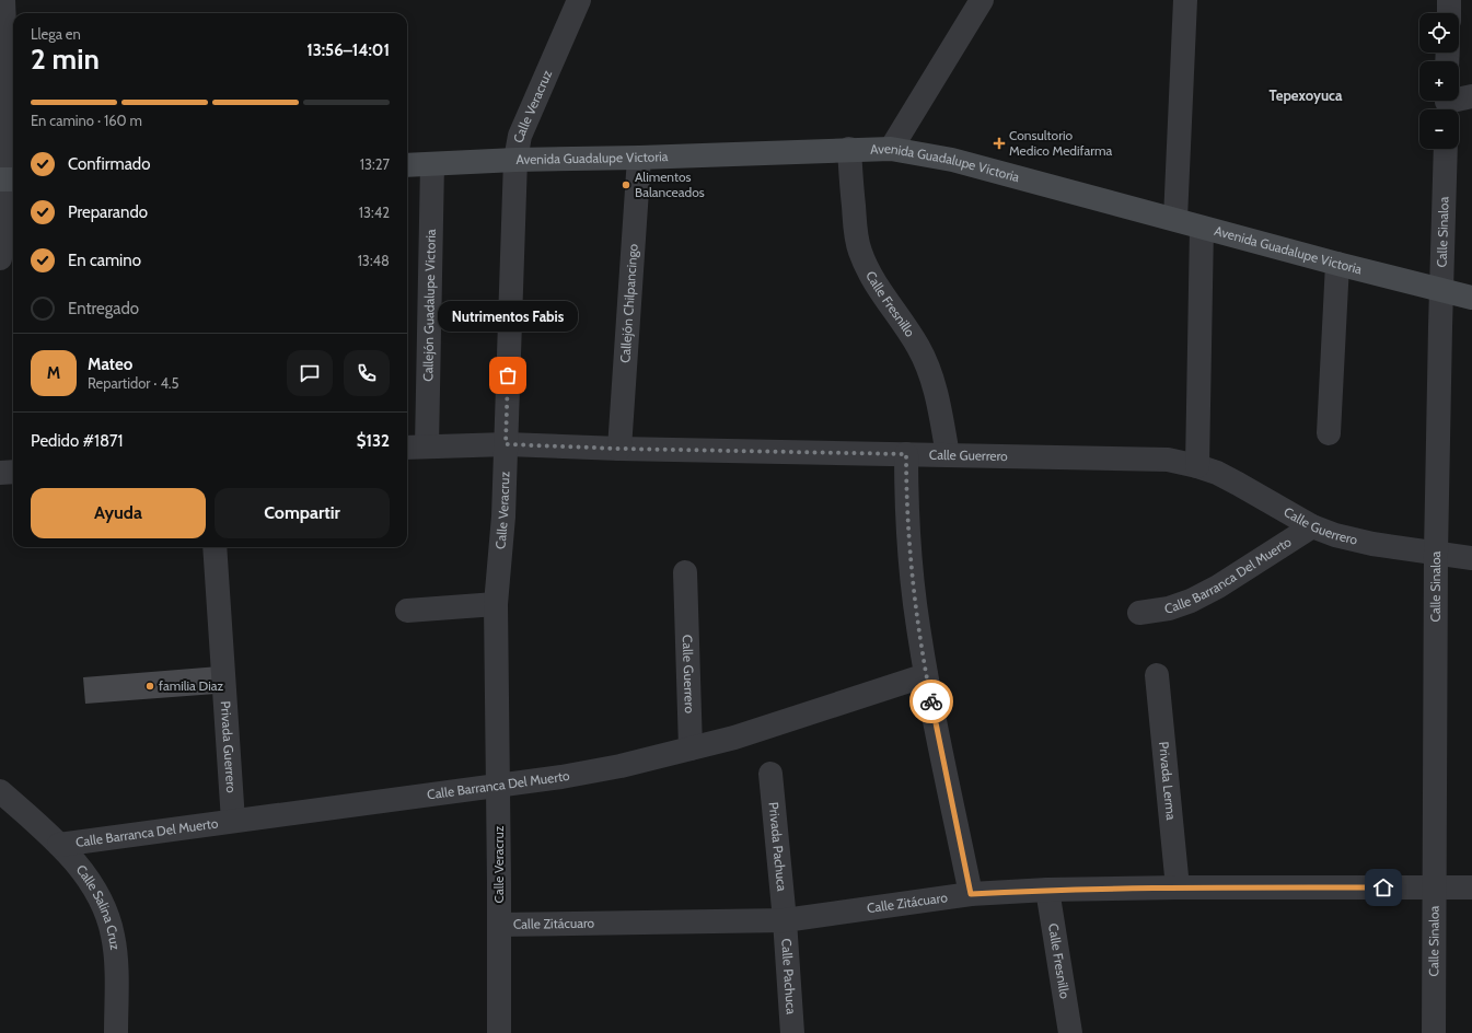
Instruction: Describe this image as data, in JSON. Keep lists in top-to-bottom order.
{
  "streets": {
    "main road": ["Avenida Guadalupe Victoria"],
    "street": [
      "Calle Veracruz",
      "Calle Sinaloa",
      "Callejón Chilpancingo",
      "Calle Fresnillo",
      "Callejón Guadalupe Victoria",
      "Calle Guerrero",
      "Calle Barranca Del Muerto",
      "Privada Guerrero",
      "Privada Lerma",
      "Privada Pachuca",
      "Calle Zitácuaro",
      "Calle Salina Cruz",
      "Calle Pachuca"
    ]
  },
  "crossings": [
    ["Calle Veracruz", "Avenida Guadalupe Victoria"],
    ["Calle Veracruz", "Calle Guerrero"],
    ["Calle Veracruz", "Calle Barranca Del Muerto"],
    ["Calle Veracruz", "Calle Zitácuaro"],
    ["Avenida Guadalupe Victoria", "Calle Sinaloa"],
    ["Avenida Guadalupe Victoria", "Callejón Chilpancingo"],
    ["Avenida Guadalupe Victoria", "Calle Fresnillo"],
    ["Avenida Guadalupe Victoria", "Callejón Guadalupe Victoria"],
    ["Calle Sinaloa", "Calle Guerrero"],
    ["Calle Sinaloa", "Calle Zitácuaro"],
    ["Callejón Chilpancingo", "Calle Guerrero"],
    ["Calle Fresnillo", "Calle Guerrero"],
    ["Calle Fresnillo", "Calle Zitácuaro"],
    ["Callejón Guadalupe Victoria", "Calle Guerrero"],
    ["Calle Guerrero", "Calle Barranca Del Muerto"],
    ["Calle Barranca Del Muerto", "Privada Guerrero"],
    ["Calle Barranca Del Muerto", "Calle Salina Cruz"],
    ["Privada Lerma", "Calle Zitácuaro"],
    ["Privada Pachuca", "Calle Zitácuaro"],
    ["Privada Pachuca", "Calle Pachuca"],
    ["Calle Zitácuaro", "Calle Pachuca"]
  ],
  "districts": ["Tepexoyuca"],
  "places": {
    "health": ["Consultorio Medico Medifarma"],
    "other": ["Alimentos Balanceados", "Nutrimentos Fabis", "familia Diaz"]
  },
  "page": {
    "map_buttons": ["+", "−"],
    "heading": ["2 min", "Llega en", "13:56–14:01"],
    "panel": [
      "Mateo",
      "Repartidor · 4.5",
      "Pedido #1871",
      "$132"
    ],
    "bar": "En camino · 160 m",
    "list": [
      ["Confirmado", "13:27"],
      ["Preparando", "13:42"],
      ["En camino", "13:48"],
      "Entregado"
    ],
    "bubble": "Nutrimentos Fabis",
    "round": "M",
    "buttons": ["Ayuda", "Compartir"]
  }
}
